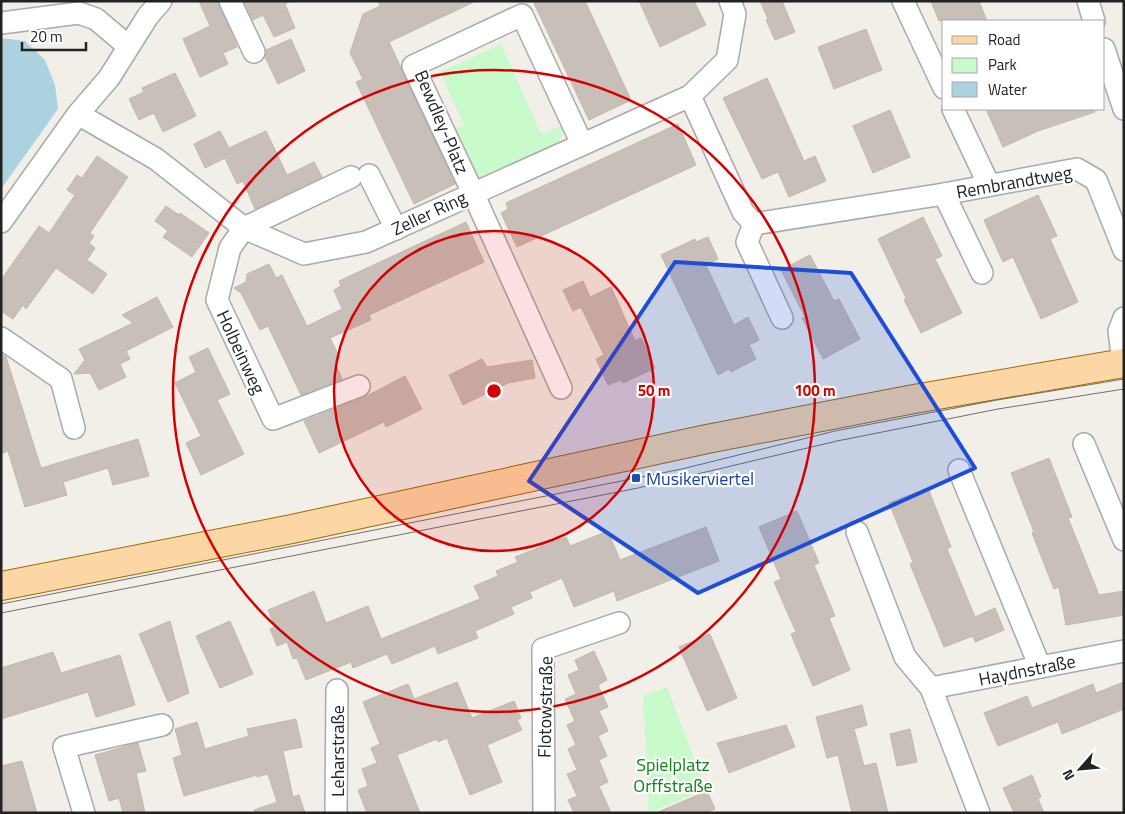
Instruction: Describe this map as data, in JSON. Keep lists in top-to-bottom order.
{
  "streets": {
    "street": [
      "Bewdley-Platz",
      "Rembrandtweg",
      "Zeller Ring",
      "Holbeinweg",
      "Haydnstraße",
      "Flotowstraße",
      "Leharstraße"
    ]
  },
  "crossings": [
    ["Bewdley-Platz", "Zeller Ring"],
    ["Zeller Ring", "Holbeinweg"]
  ],
  "parks": ["Spielplatz Orffstraße"],
  "places": {
    "transit": ["Musikerviertel"]
  },
  "legend": ["Road", "Park", "Water"],
  "scale_bar": "20 m",
  "north": "bottom left",
  "rings": ["50 m", "100 m"]
}
